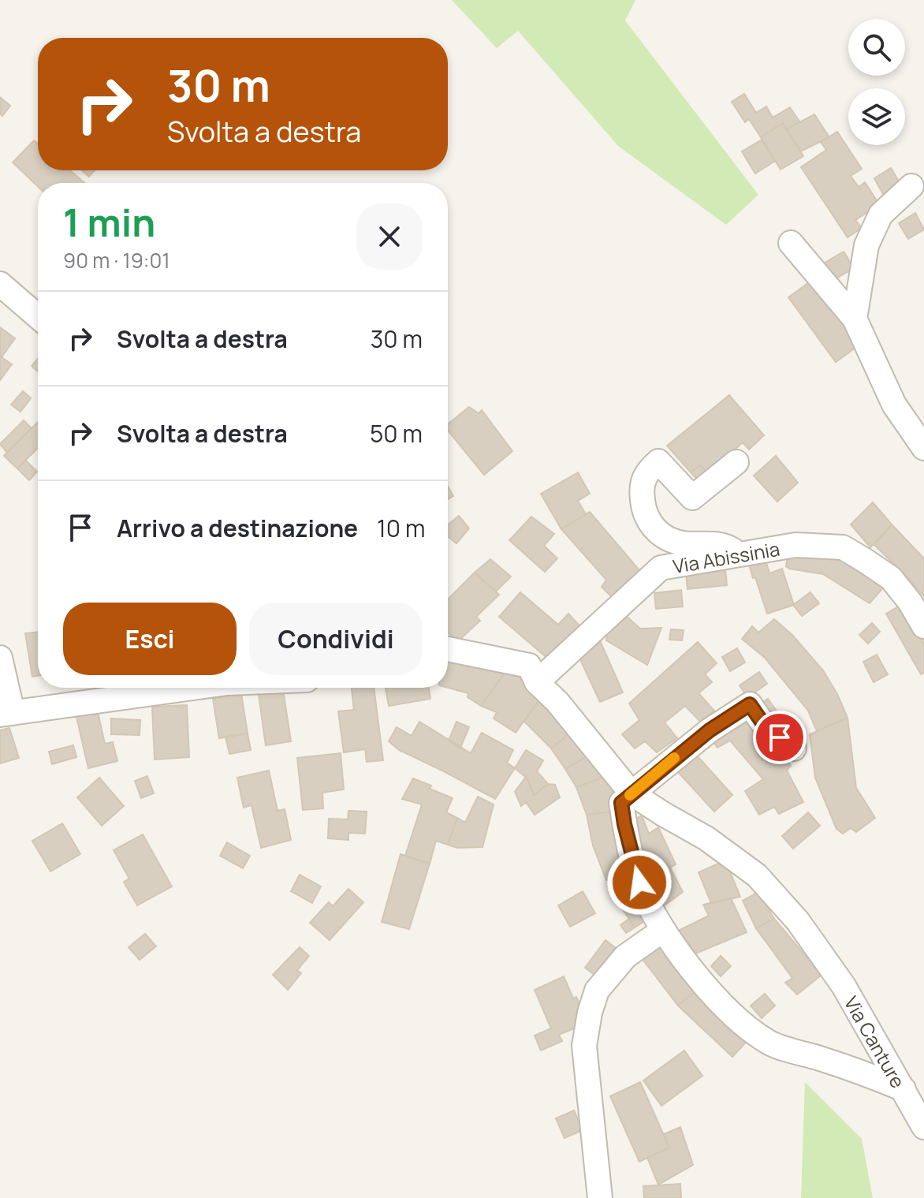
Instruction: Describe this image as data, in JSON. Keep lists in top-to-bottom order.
{
  "streets": {
    "street": ["Via Abissinia", "Via Canture"]
  },
  "crossings": [
    ["Via Abissinia", "Via Canture"]
  ],
  "page": {
    "turn": ["30 m", "Svolta a destra"],
    "heading": ["1 min", "90 m · 19:01"],
    "list": [
      {
        "name": "Svolta a destra",
        "value": "30 m"
      },
      {
        "name": "Svolta a destra",
        "value": "50 m"
      },
      {
        "name": "Arrivo a destinazione",
        "value": "10 m"
      }
    ],
    "buttons": ["Esci", "Condividi"]
  }
}
